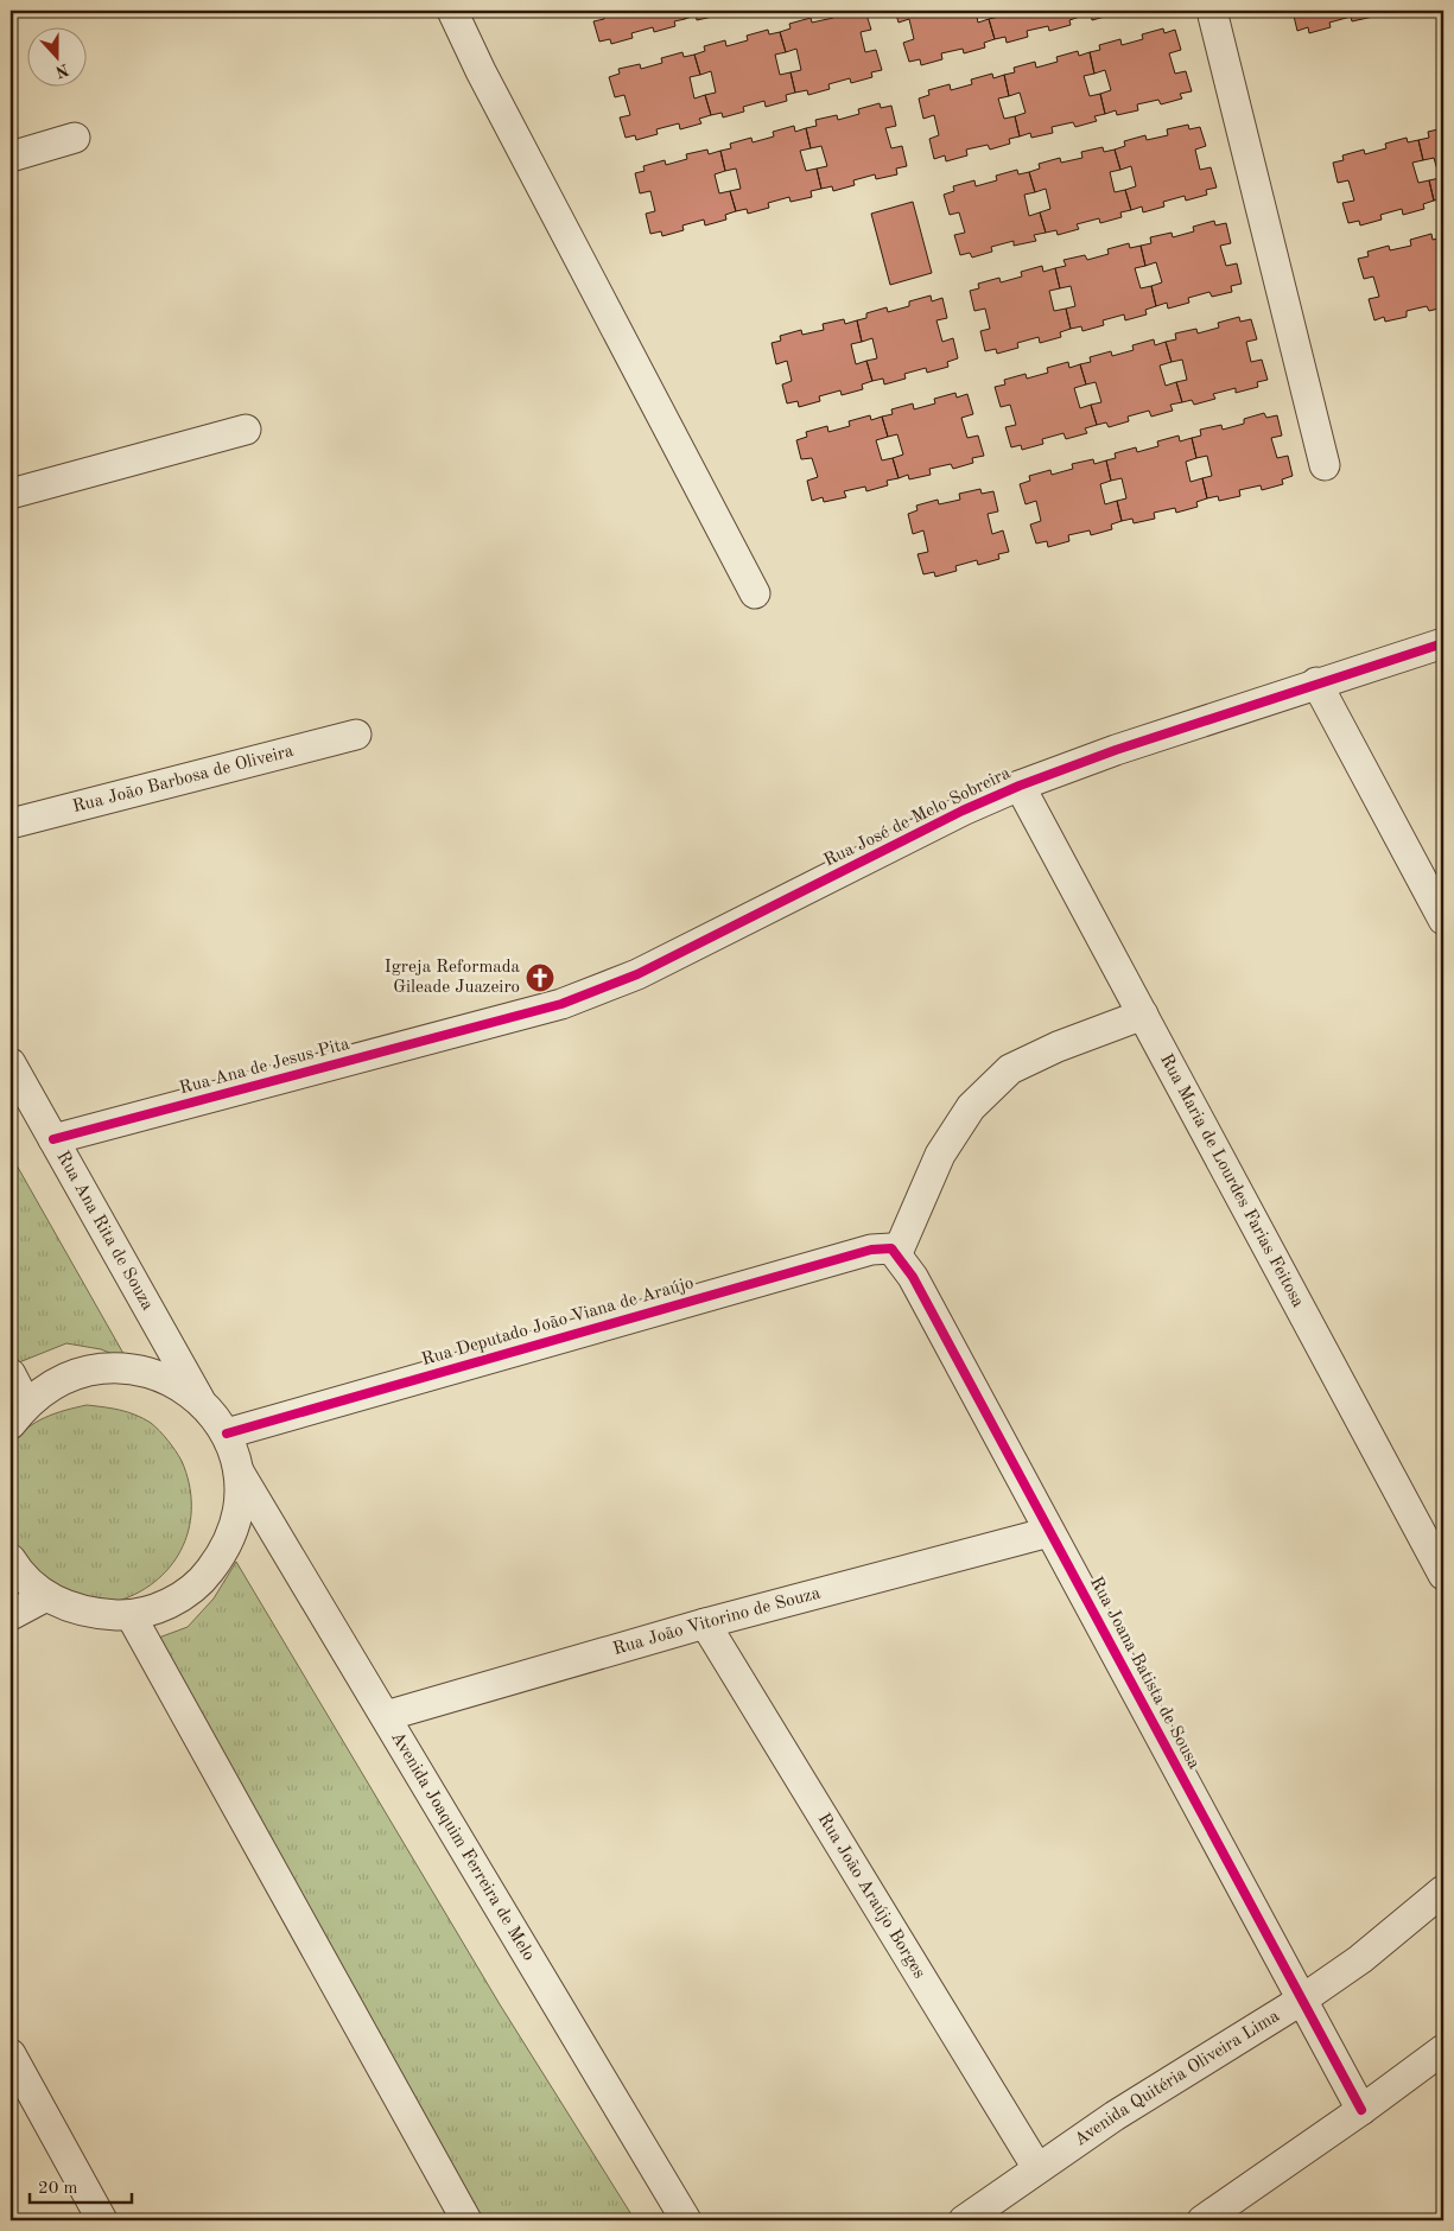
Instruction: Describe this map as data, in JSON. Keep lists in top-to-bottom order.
{
  "streets": {
    "street": [
      "Rua João Barbosa de Oliveira",
      "Rua José de Melo Sobreira",
      "Rua Ana de Jesus Pita",
      "Rua Maria de Lourdes Farias Feitosa",
      "Rua Ana Rita de Souza",
      "Rua Deputado João Viana de Araújo",
      "Rua João Vitorino de Souza",
      "Rua Joana Batista de Sousa",
      "Avenida Joaquim Ferreira de Melo",
      "Rua João Araújo Borges",
      "Avenida Quitéria Oliveira Lima"
    ]
  },
  "crossings": [
    ["Rua José de Melo Sobreira", "Rua Ana de Jesus Pita"],
    ["Rua José de Melo Sobreira", "Rua Maria de Lourdes Farias Feitosa"],
    ["Rua Ana de Jesus Pita", "Rua Ana Rita de Souza"],
    ["Rua Deputado João Viana de Araújo", "Rua Joana Batista de Sousa"],
    ["Rua João Vitorino de Souza", "Rua Joana Batista de Sousa"],
    ["Rua João Vitorino de Souza", "Avenida Joaquim Ferreira de Melo"],
    ["Rua João Vitorino de Souza", "Rua João Araújo Borges"],
    ["Rua Joana Batista de Sousa", "Avenida Quitéria Oliveira Lima"],
    ["Rua João Araújo Borges", "Avenida Quitéria Oliveira Lima"]
  ],
  "places": {
    "church": ["Igreja Reformada Gileade Juazeiro"]
  },
  "scale_bar": "20 m",
  "north": "bottom"
}
